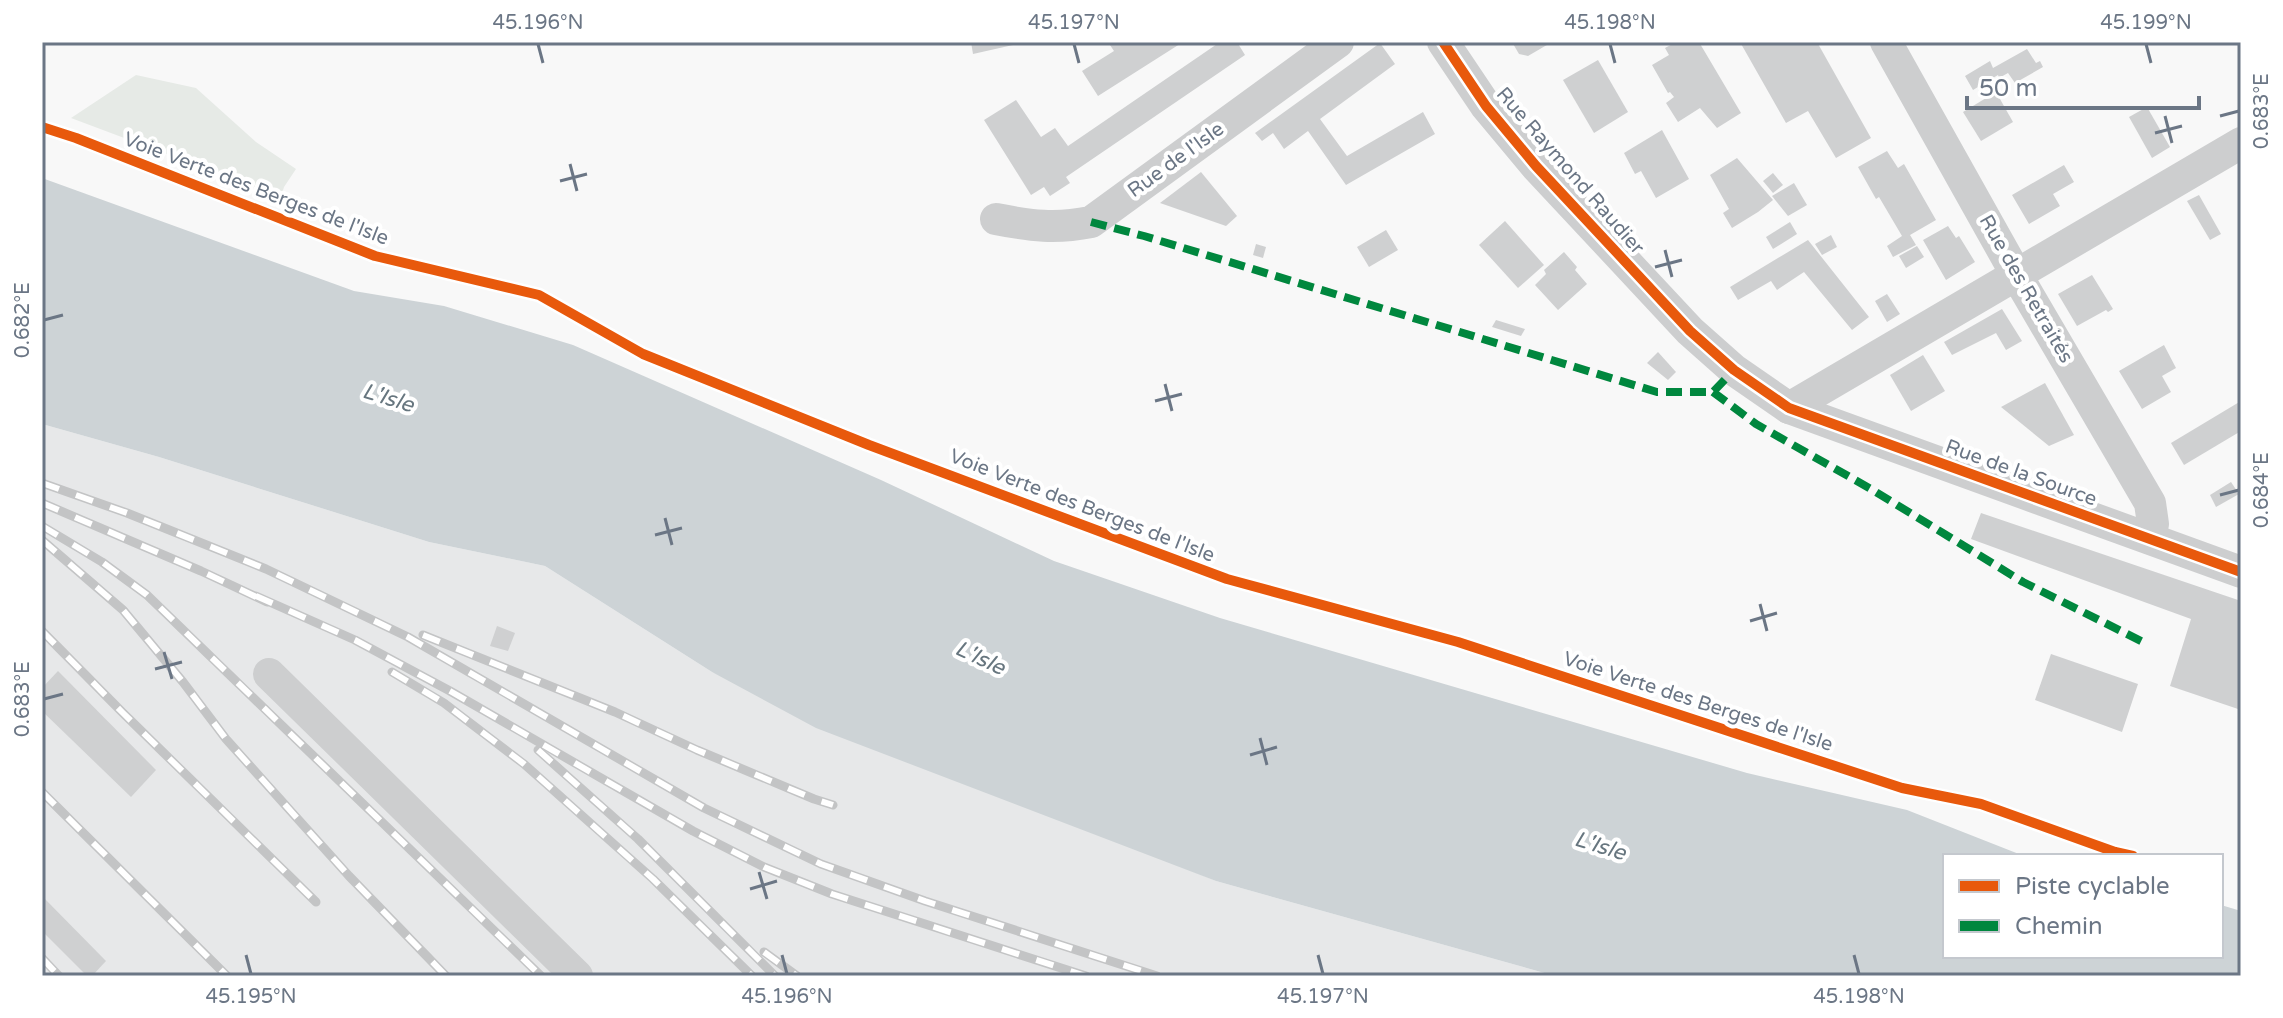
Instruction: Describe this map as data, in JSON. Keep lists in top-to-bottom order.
{
  "streets": {
    "street": [
      "Rue de l'Isle",
      "Rue Raymond Raudier",
      "Rue des Retraités",
      "Rue de la Source"
    ],
    "cycle path": ["Voie Verte des Berges de l'Isle"]
  },
  "crossings": [
    ["Rue Raymond Raudier", "Rue de la Source"],
    ["Rue des Retraités", "Rue de la Source"]
  ],
  "water": ["L'Isle"],
  "legend": ["Piste cyclable", "Chemin"],
  "scale_bar": "50 m",
  "coordinates": [
    "45.196°N",
    "45.197°N",
    "45.198°N",
    "45.199°N",
    "0.683°E",
    "0.682°E",
    "0.684°E",
    "45.195°N"
  ]
}
